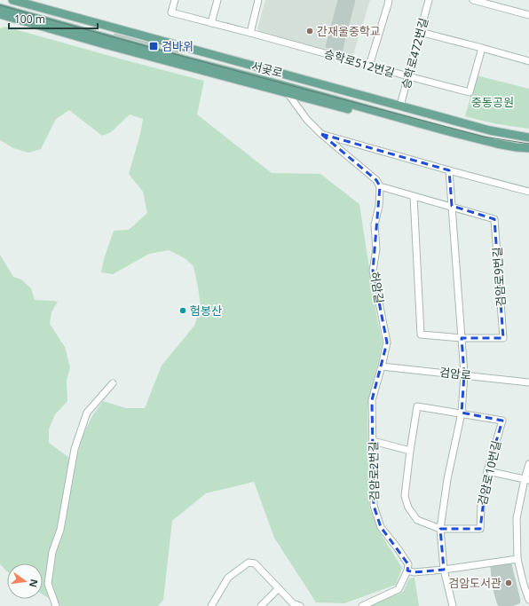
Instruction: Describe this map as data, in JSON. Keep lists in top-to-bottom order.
{
  "streets": {
    "main road": ["서곶로"],
    "street": [
      "승학로472번길",
      "승학로512번길",
      "검암로9번길",
      "허암길",
      "검암로",
      "검암로2번길",
      "검암로10번길"
    ]
  },
  "crossings": [
    ["승학로472번길", "승학로512번길"],
    ["승학로472번길", "서곶로"],
    ["허암길", "검암로"],
    ["허암길", "검암로2번길"],
    ["검암로", "검암로2번길"]
  ],
  "parks": ["중동공원"],
  "places": {
    "other": ["간재울중학교", "험봉산", "검암도서관"],
    "transit": ["검바위"]
  },
  "scale_bar": "100 m",
  "north": "right"
}
